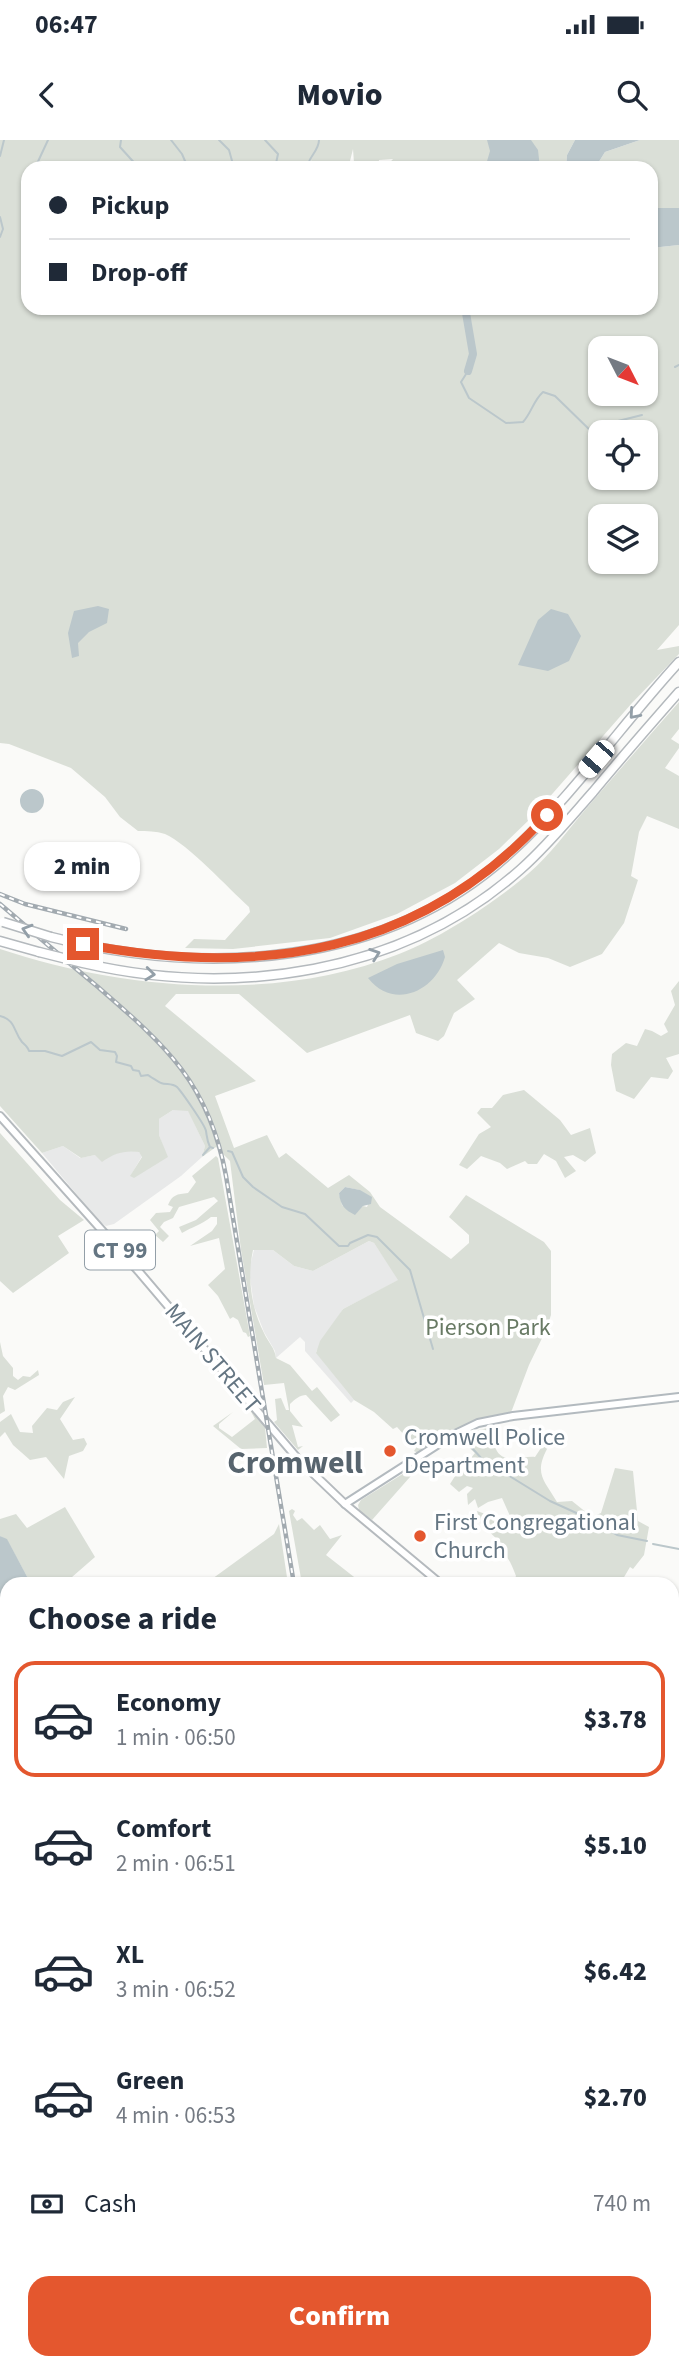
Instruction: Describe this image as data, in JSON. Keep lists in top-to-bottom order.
{
  "streets": {
    "main road": ["CT 99", "MAIN STREET"]
  },
  "districts": ["Cromwell"],
  "parks": ["Pierson Park"],
  "places": ["Cromwell Police Department", "First Congregational Church"],
  "north": "bottom right",
  "page": {
    "status": "06:47",
    "header": "Movio",
    "banner": ["Pickup", "Drop-off"],
    "bubble": "2 min",
    "heading": "Choose a ride",
    "list": [
      {
        "name": "Economy",
        "note": "1 min · 06:50",
        "value": "$3.78"
      },
      {
        "name": "Comfort",
        "note": "2 min · 06:51",
        "value": "$5.10"
      },
      {
        "name": "XL",
        "note": "3 min · 06:52",
        "value": "$6.42"
      },
      {
        "name": "Green",
        "note": "4 min · 06:53",
        "value": "$2.70"
      }
    ],
    "pay": ["Cash", "740 m"],
    "buttons": "Confirm"
  }
}
